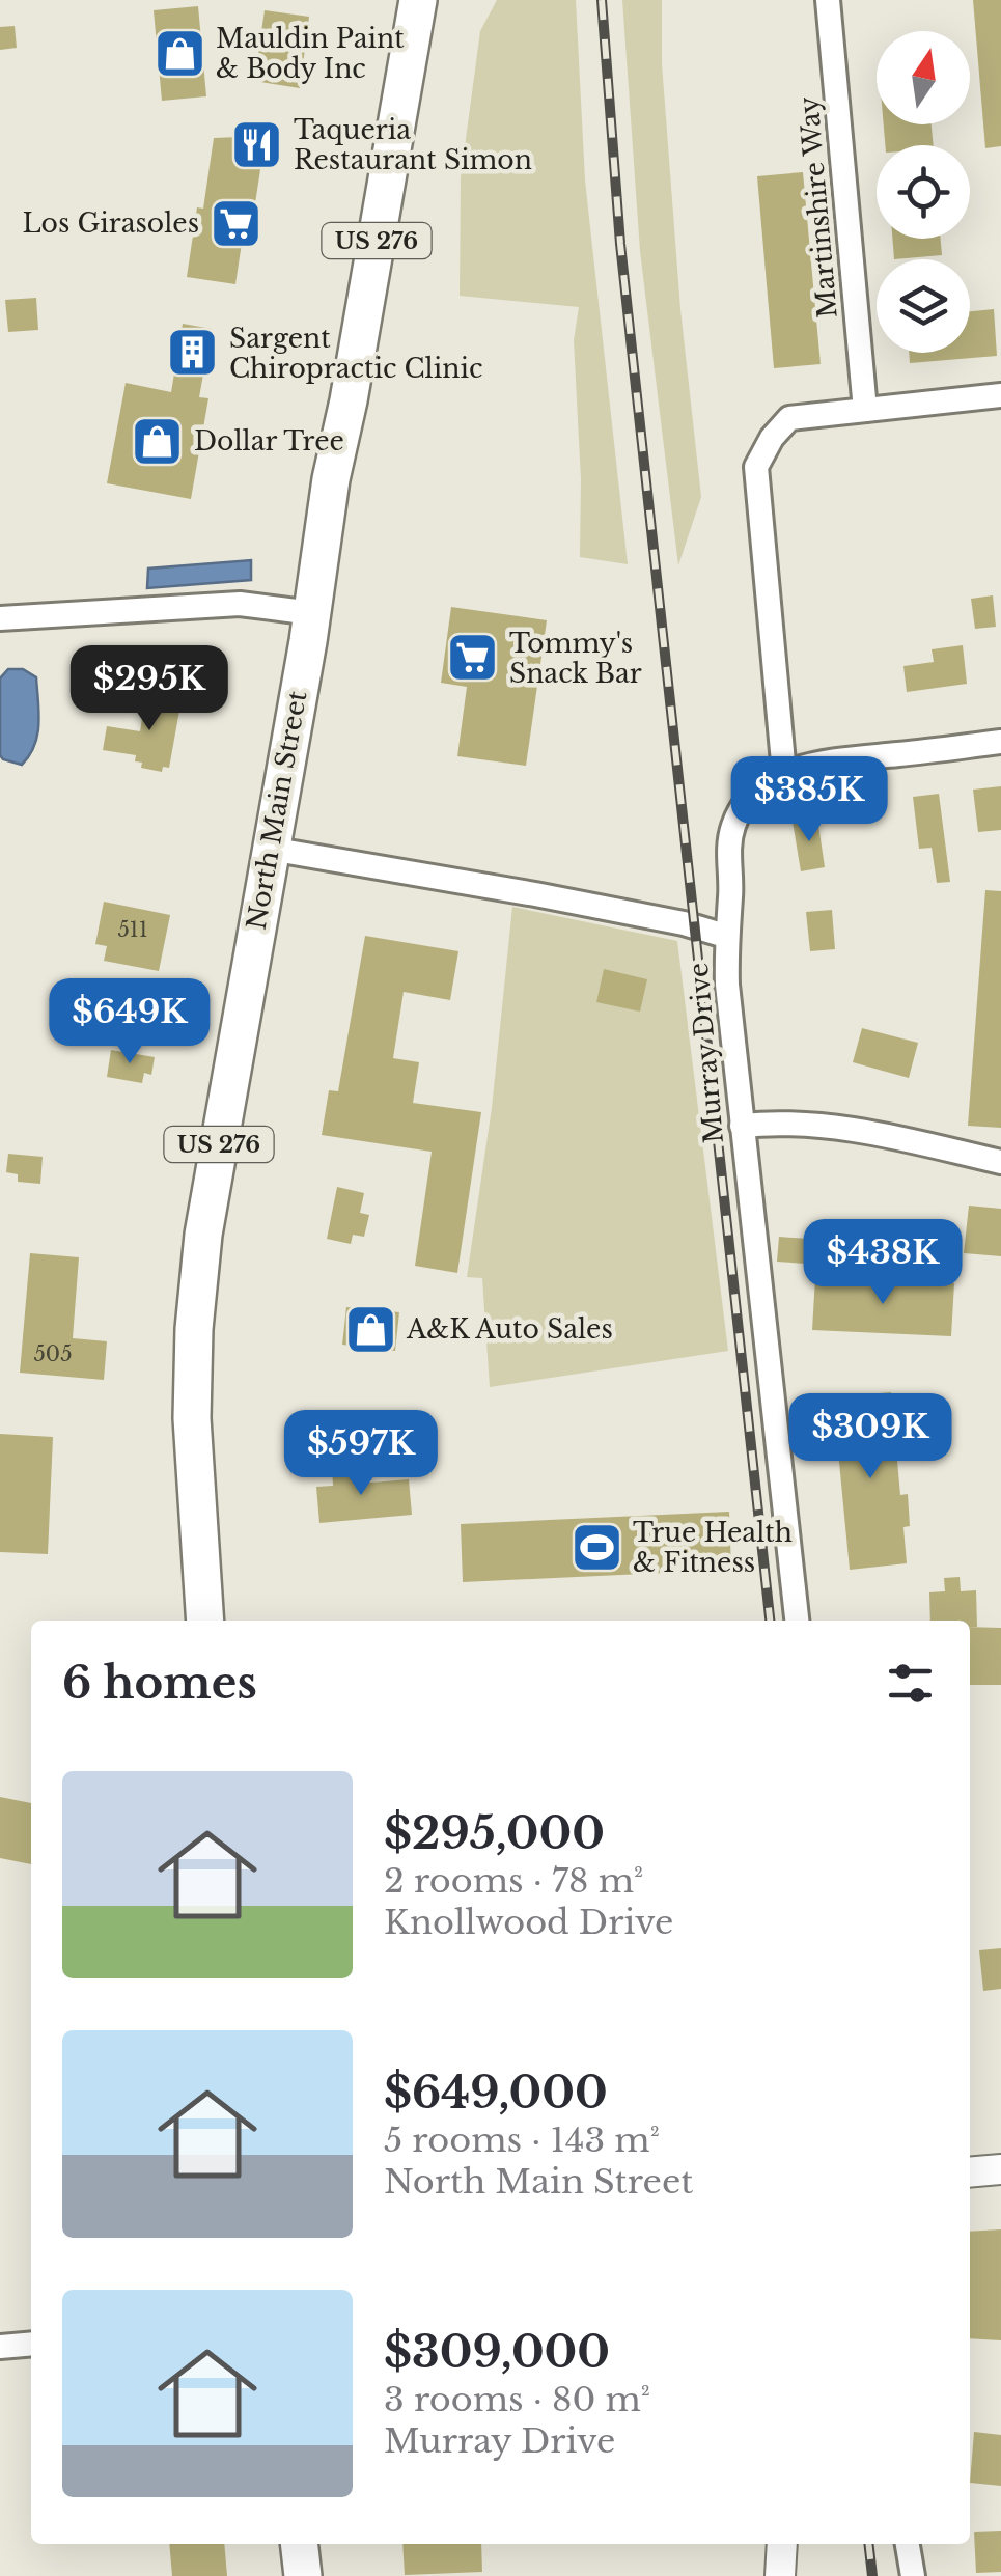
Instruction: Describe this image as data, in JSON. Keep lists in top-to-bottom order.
{
  "streets": {
    "main road": ["US 276", "North Main Street"],
    "street": ["Martinshire Way", "Murray Drive"]
  },
  "crossings": [
    ["North Main Street", "Murray Drive"]
  ],
  "places": {
    "shop": ["Mauldin Paint & Body Inc", "Dollar Tree", "A&K Auto Sales"],
    "restaurant": ["Taqueria Restaurant Simon"],
    "supermarket": ["Los Girasoles", "Tommy's Snack Bar"],
    "building": ["Sargent Chiropractic Clinic"],
    "sports": ["True Health & Fitness"]
  },
  "house_numbers": ["511", "505"],
  "north": "top",
  "page": {
    "price": [
      "$295K",
      "$385K",
      "$649K",
      "$438K",
      "$309K",
      "$597K"
    ],
    "heading": "6 homes",
    "list": [
      {
        "name": "$295,000",
        "note": "2 rooms · 78 m² · Knollwood Drive"
      },
      {
        "name": "$649,000",
        "note": "5 rooms · 143 m² · North Main Street"
      },
      {
        "name": "$309,000",
        "note": "3 rooms · 80 m² · Murray Drive"
      }
    ]
  }
}
